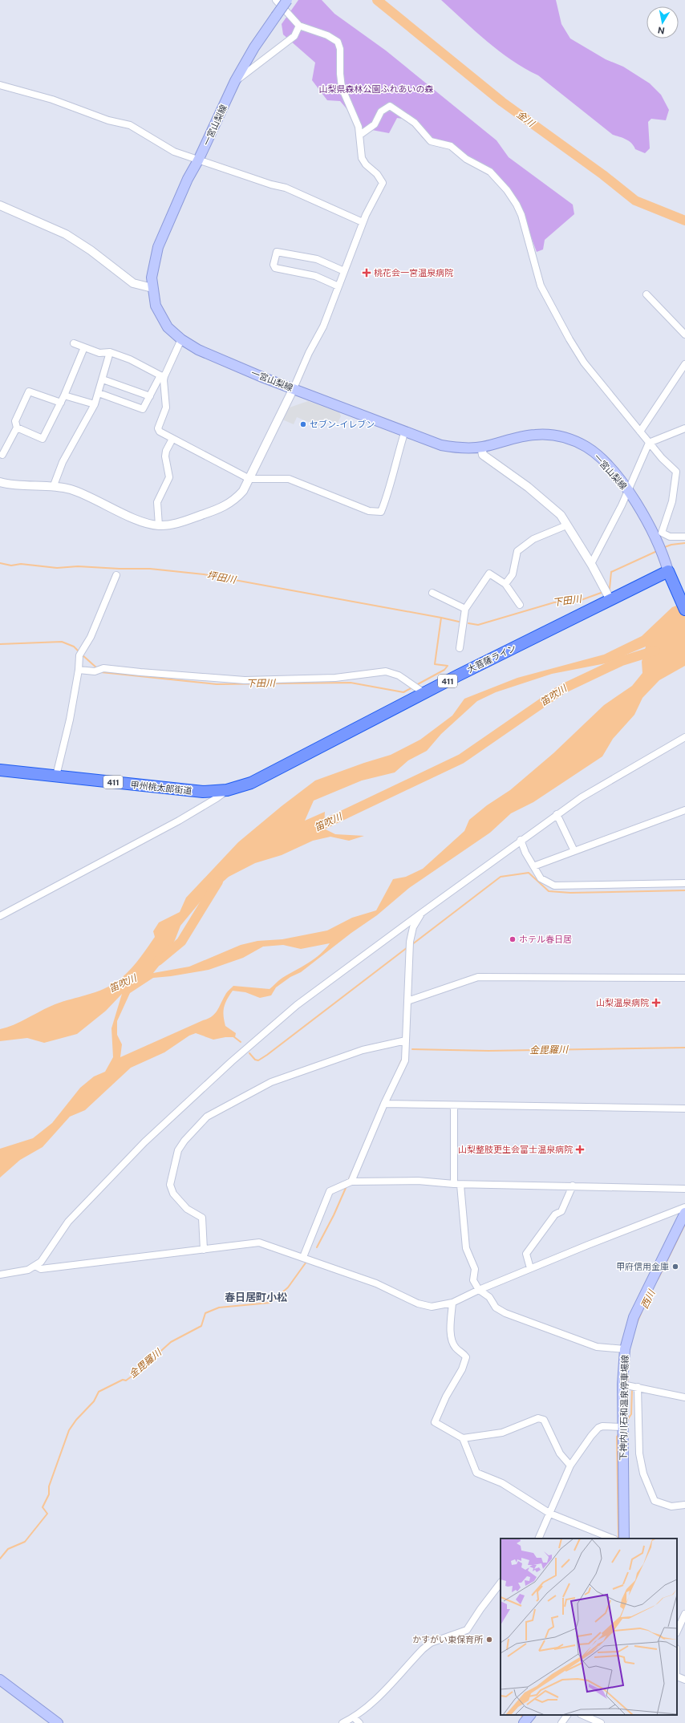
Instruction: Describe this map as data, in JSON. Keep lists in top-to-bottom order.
{
  "streets": {
    "highway": ["大菩薩ライン", "411", "甲州桃太郎街道"],
    "main road": ["一宮山梨線", "下神内川石和温泉停車場線"]
  },
  "crossings": [
    ["一宮山梨線", "大菩薩ライン"],
    ["大菩薩ライン", "甲州桃太郎街道"]
  ],
  "districts": ["春日居町小松"],
  "water": [
    "金川",
    "坪田川",
    "下田川",
    "笛吹川",
    "金毘羅川",
    "西川"
  ],
  "parks": ["山梨県森林公園ふれあいの森"],
  "places": {
    "health": ["桃花会一宮温泉病院", "山梨温泉病院", "山梨整肢更生会富士温泉病院"],
    "other": [
      "セブン-イレブン",
      "ホテル春日居",
      "甲府信用金庫",
      "かすがい東保育所"
    ]
  },
  "north": "bottom"
}
